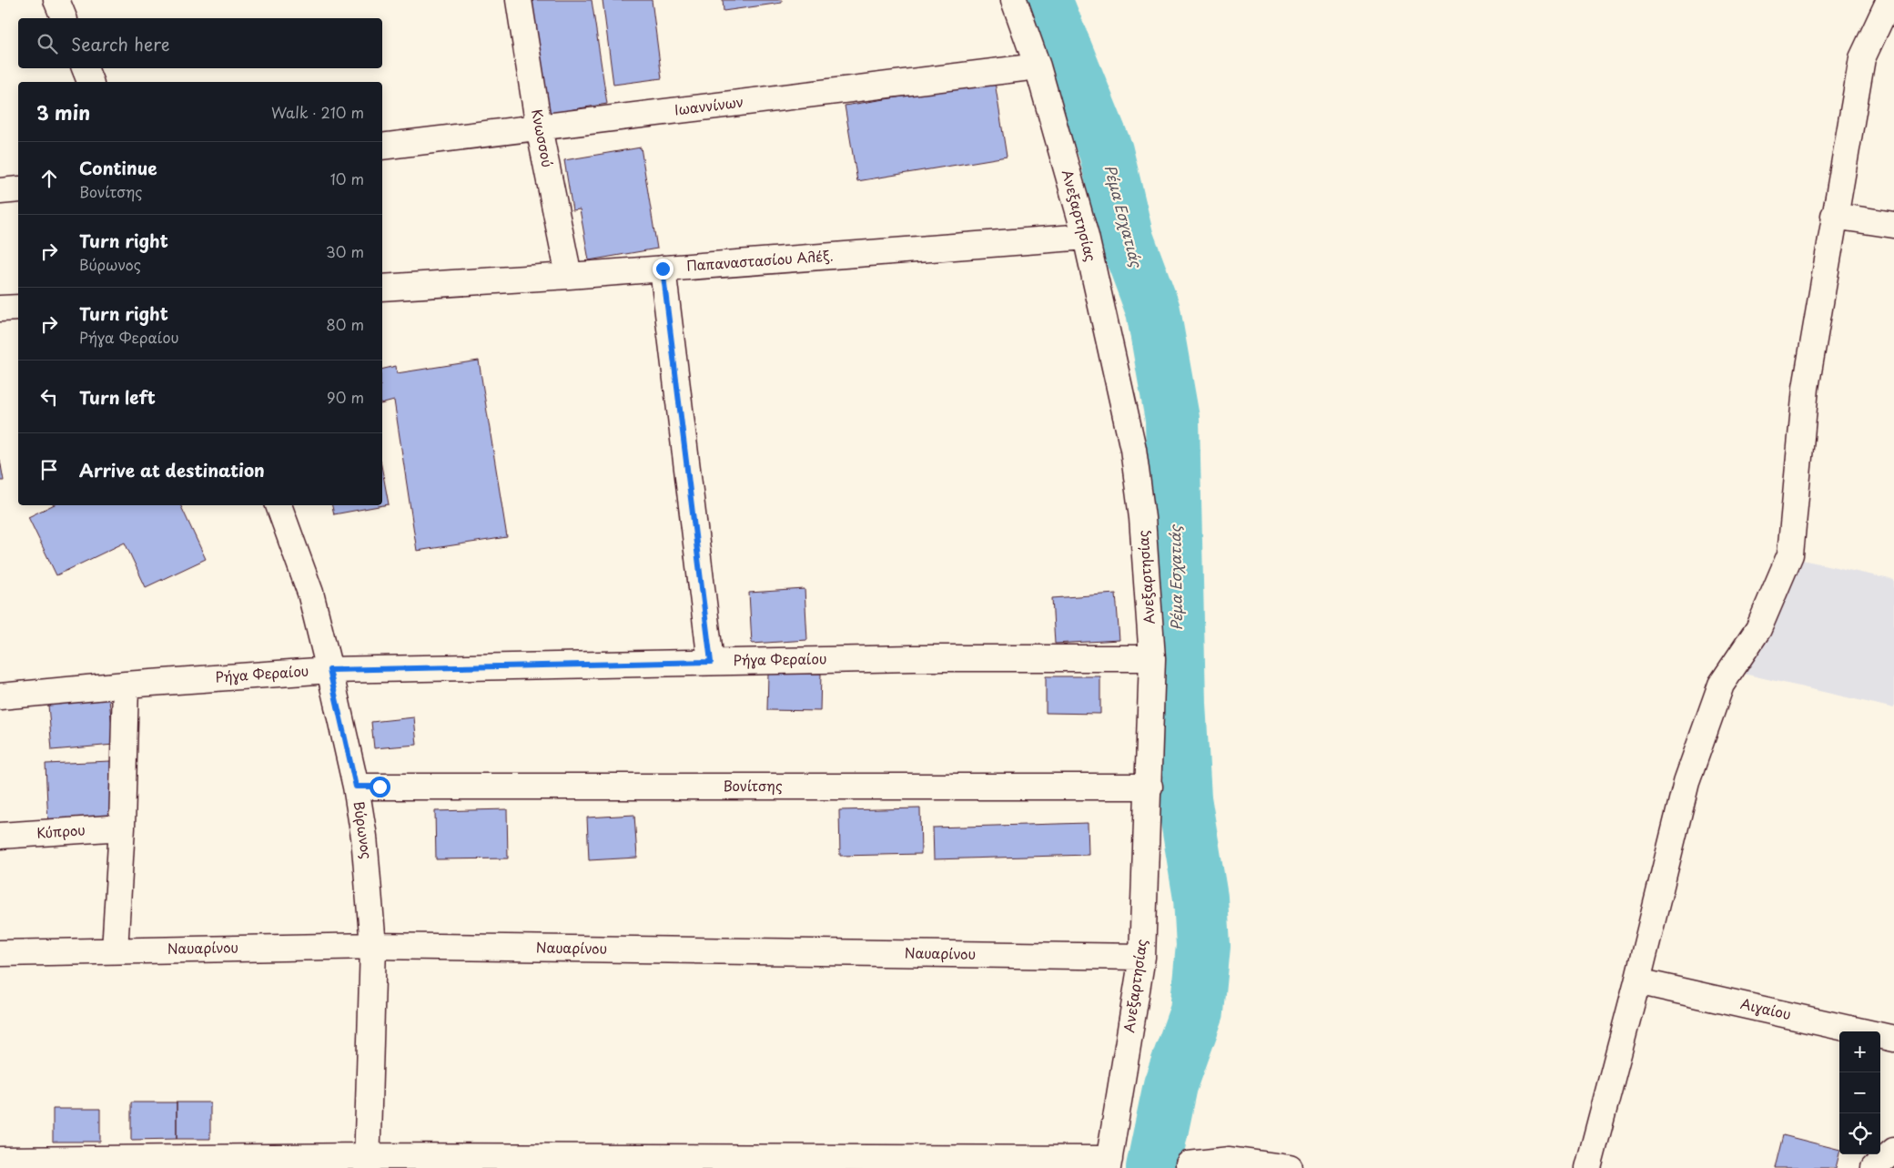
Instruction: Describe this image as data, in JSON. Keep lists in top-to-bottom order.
{
  "streets": {
    "street": [
      "Ιωαννίνων",
      "Κνωσσού",
      "Ανεξαρτησίας",
      "Παπαναστασίου Αλέξ.",
      "Ρήγα Φεραίου",
      "Βονίτσης",
      "Βύρωνος",
      "Κύπρου",
      "Ναυαρίνου",
      "Αιγαίου"
    ]
  },
  "crossings": [
    ["Ιωαννίνων", "Κνωσσού"],
    ["Ιωαννίνων", "Ανεξαρτησίας"],
    ["Κνωσσού", "Παπαναστασίου Αλέξ."],
    ["Ανεξαρτησίας", "Παπαναστασίου Αλέξ."],
    ["Ανεξαρτησίας", "Ρήγα Φεραίου"],
    ["Ανεξαρτησίας", "Βονίτσης"],
    ["Ανεξαρτησίας", "Ναυαρίνου"],
    ["Ρήγα Φεραίου", "Βύρωνος"],
    ["Βονίτσης", "Βύρωνος"],
    ["Βύρωνος", "Ναυαρίνου"]
  ],
  "water": ["Ρέμα Εσχατιάς"],
  "page": {
    "search": "Search here",
    "heading": ["3 min", "Walk · 210 m"],
    "list": [
      ["Continue", "Βονίτσης", "10 m"],
      ["Turn right", "Βύρωνος", "30 m"],
      ["Turn right", "Ρήγα Φεραίου", "80 m"],
      ["Turn left", "90 m"],
      "Arrive at destination"
    ],
    "map_buttons": ["+", "−"]
  }
}
